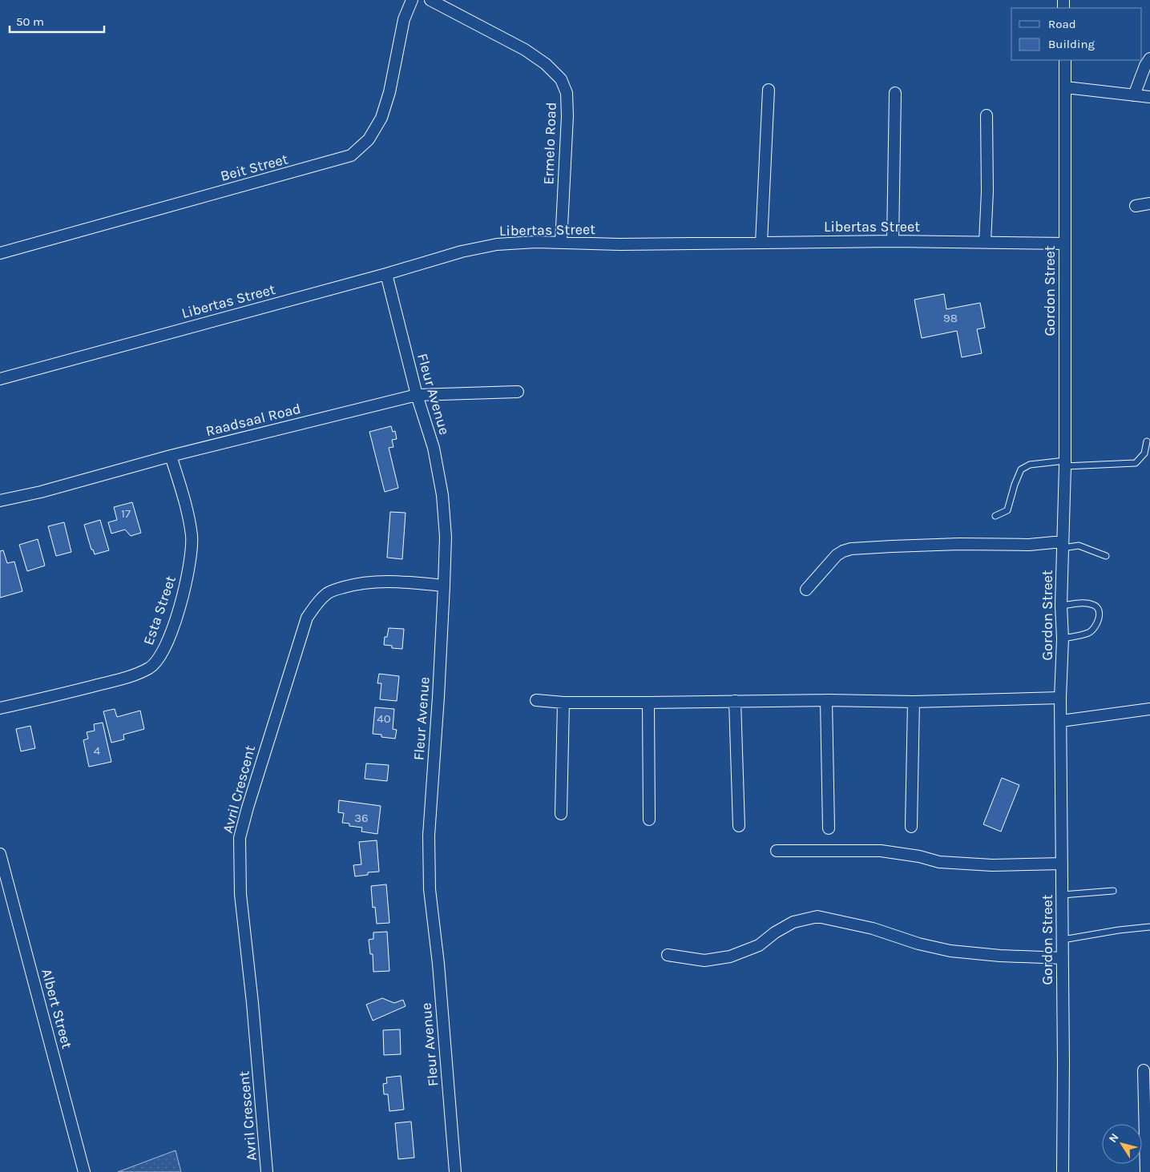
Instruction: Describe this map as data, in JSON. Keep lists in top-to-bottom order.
{
  "streets": {
    "street": [
      "Ermelo Road",
      "Beit Street",
      "Libertas Street",
      "Gordon Street",
      "Fleur Avenue",
      "Raadsaal Road",
      "Esta Street",
      "Avril Crescent",
      "Albert Street"
    ]
  },
  "crossings": [
    ["Ermelo Road", "Libertas Street"],
    ["Libertas Street", "Gordon Street"],
    ["Libertas Street", "Fleur Avenue"],
    ["Fleur Avenue", "Raadsaal Road"],
    ["Fleur Avenue", "Avril Crescent"],
    ["Raadsaal Road", "Esta Street"]
  ],
  "house_numbers": [
    "98",
    "17",
    "40",
    "4",
    "36"
  ],
  "legend": ["Road", "Building"],
  "scale_bar": "50 m",
  "north": "top left"
}
